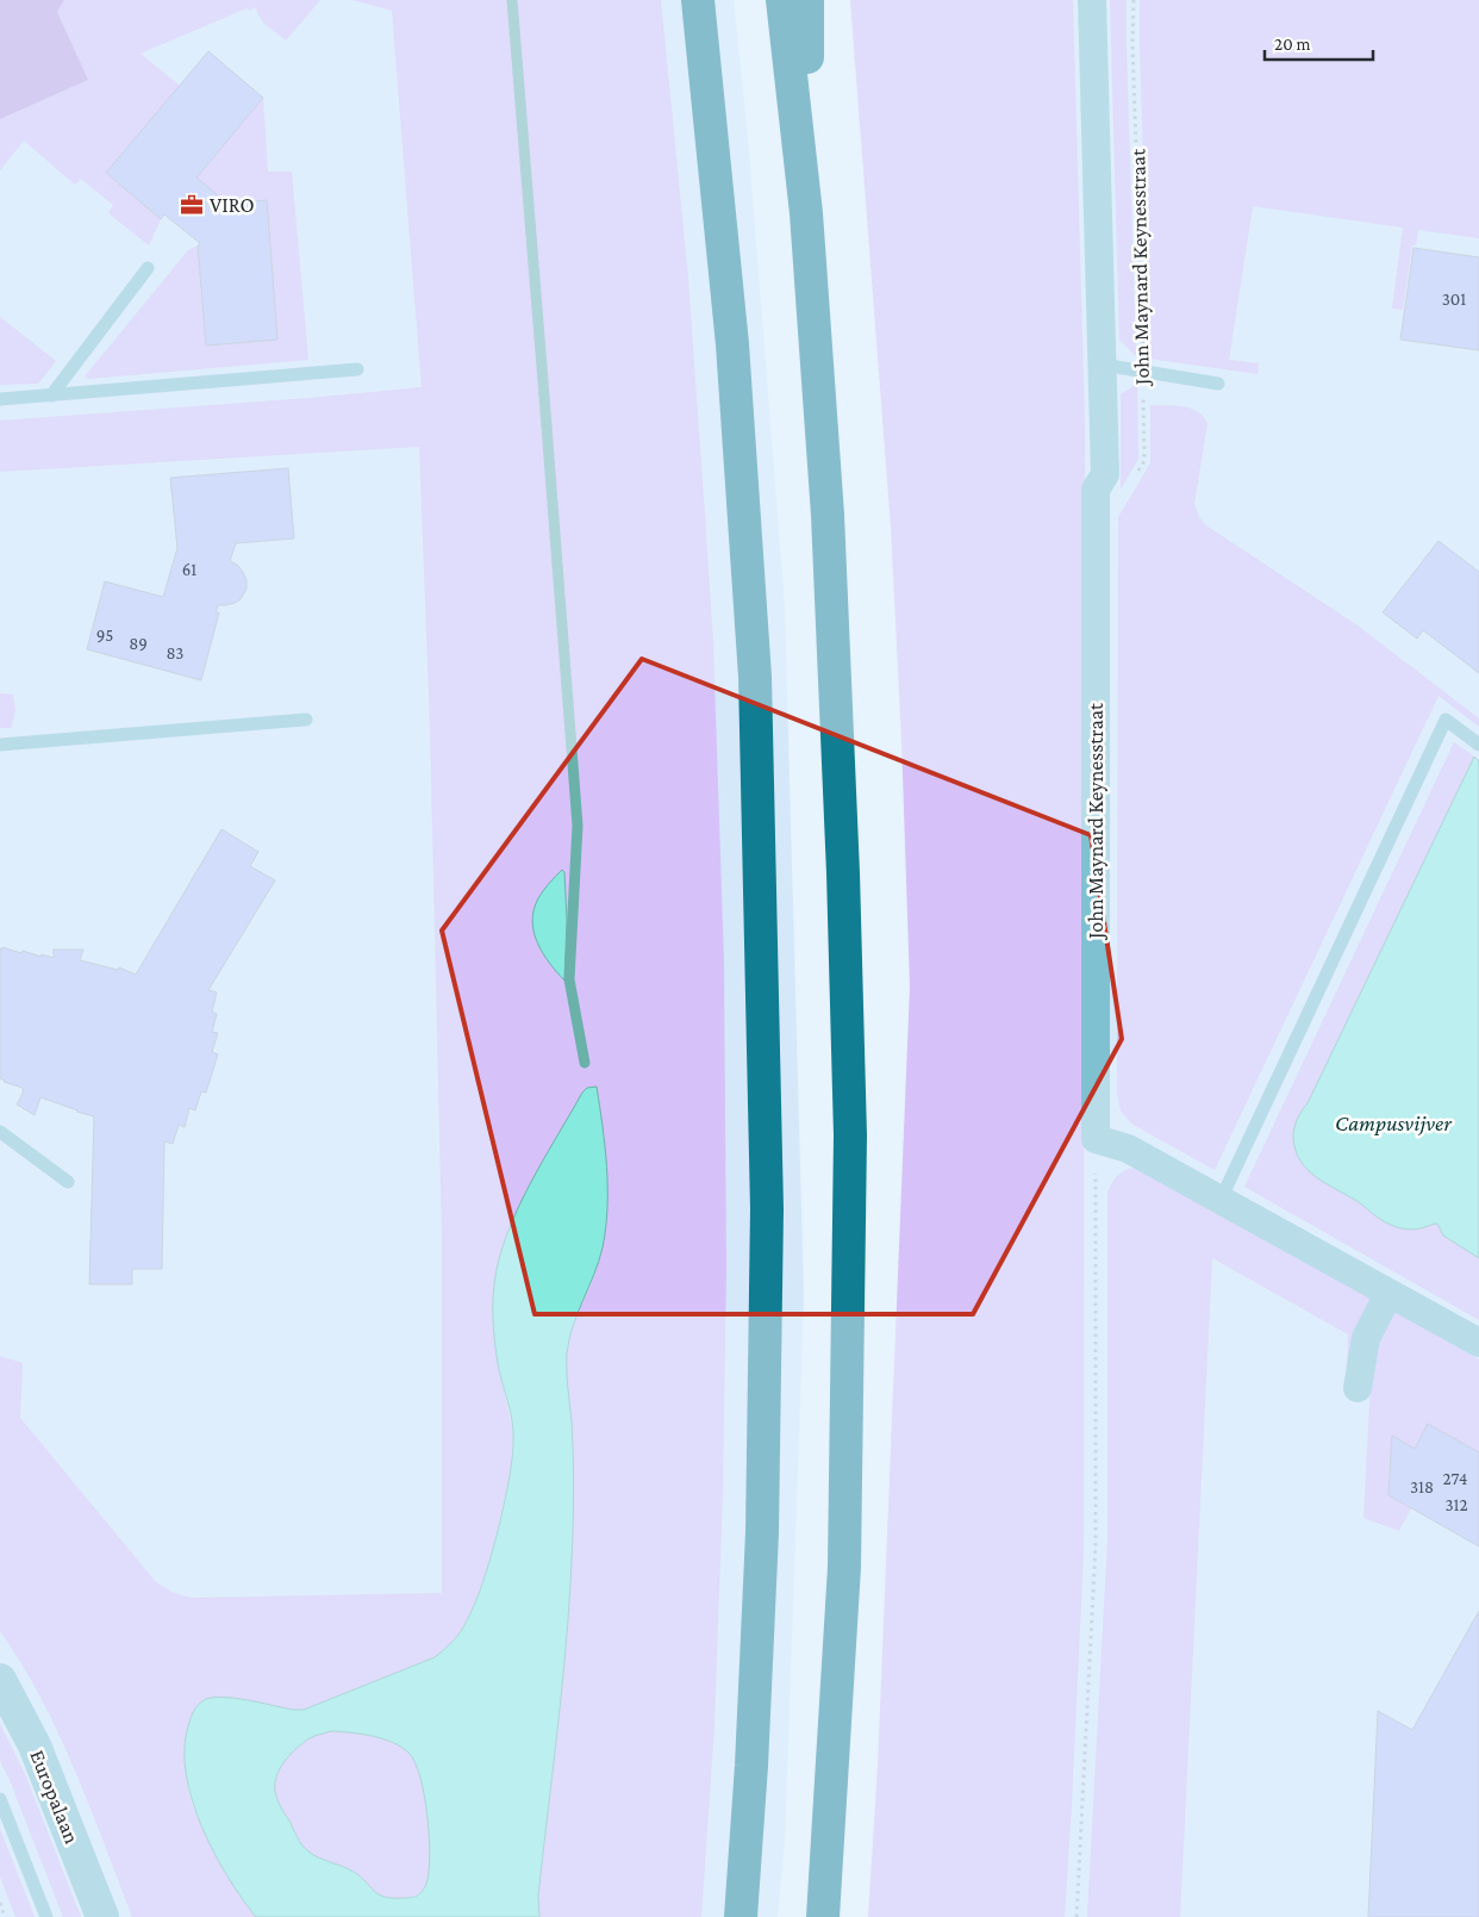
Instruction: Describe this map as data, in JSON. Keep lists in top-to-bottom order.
{
  "streets": {
    "street": ["John Maynard Keynesstraat", "Europalaan"]
  },
  "water": ["Campusvijver"],
  "places": {
    "office": ["VIRO"]
  },
  "house_numbers": [
    "301",
    "61",
    "95",
    "89",
    "83",
    "274",
    "318",
    "312"
  ],
  "scale_bar": "20 m"
}
